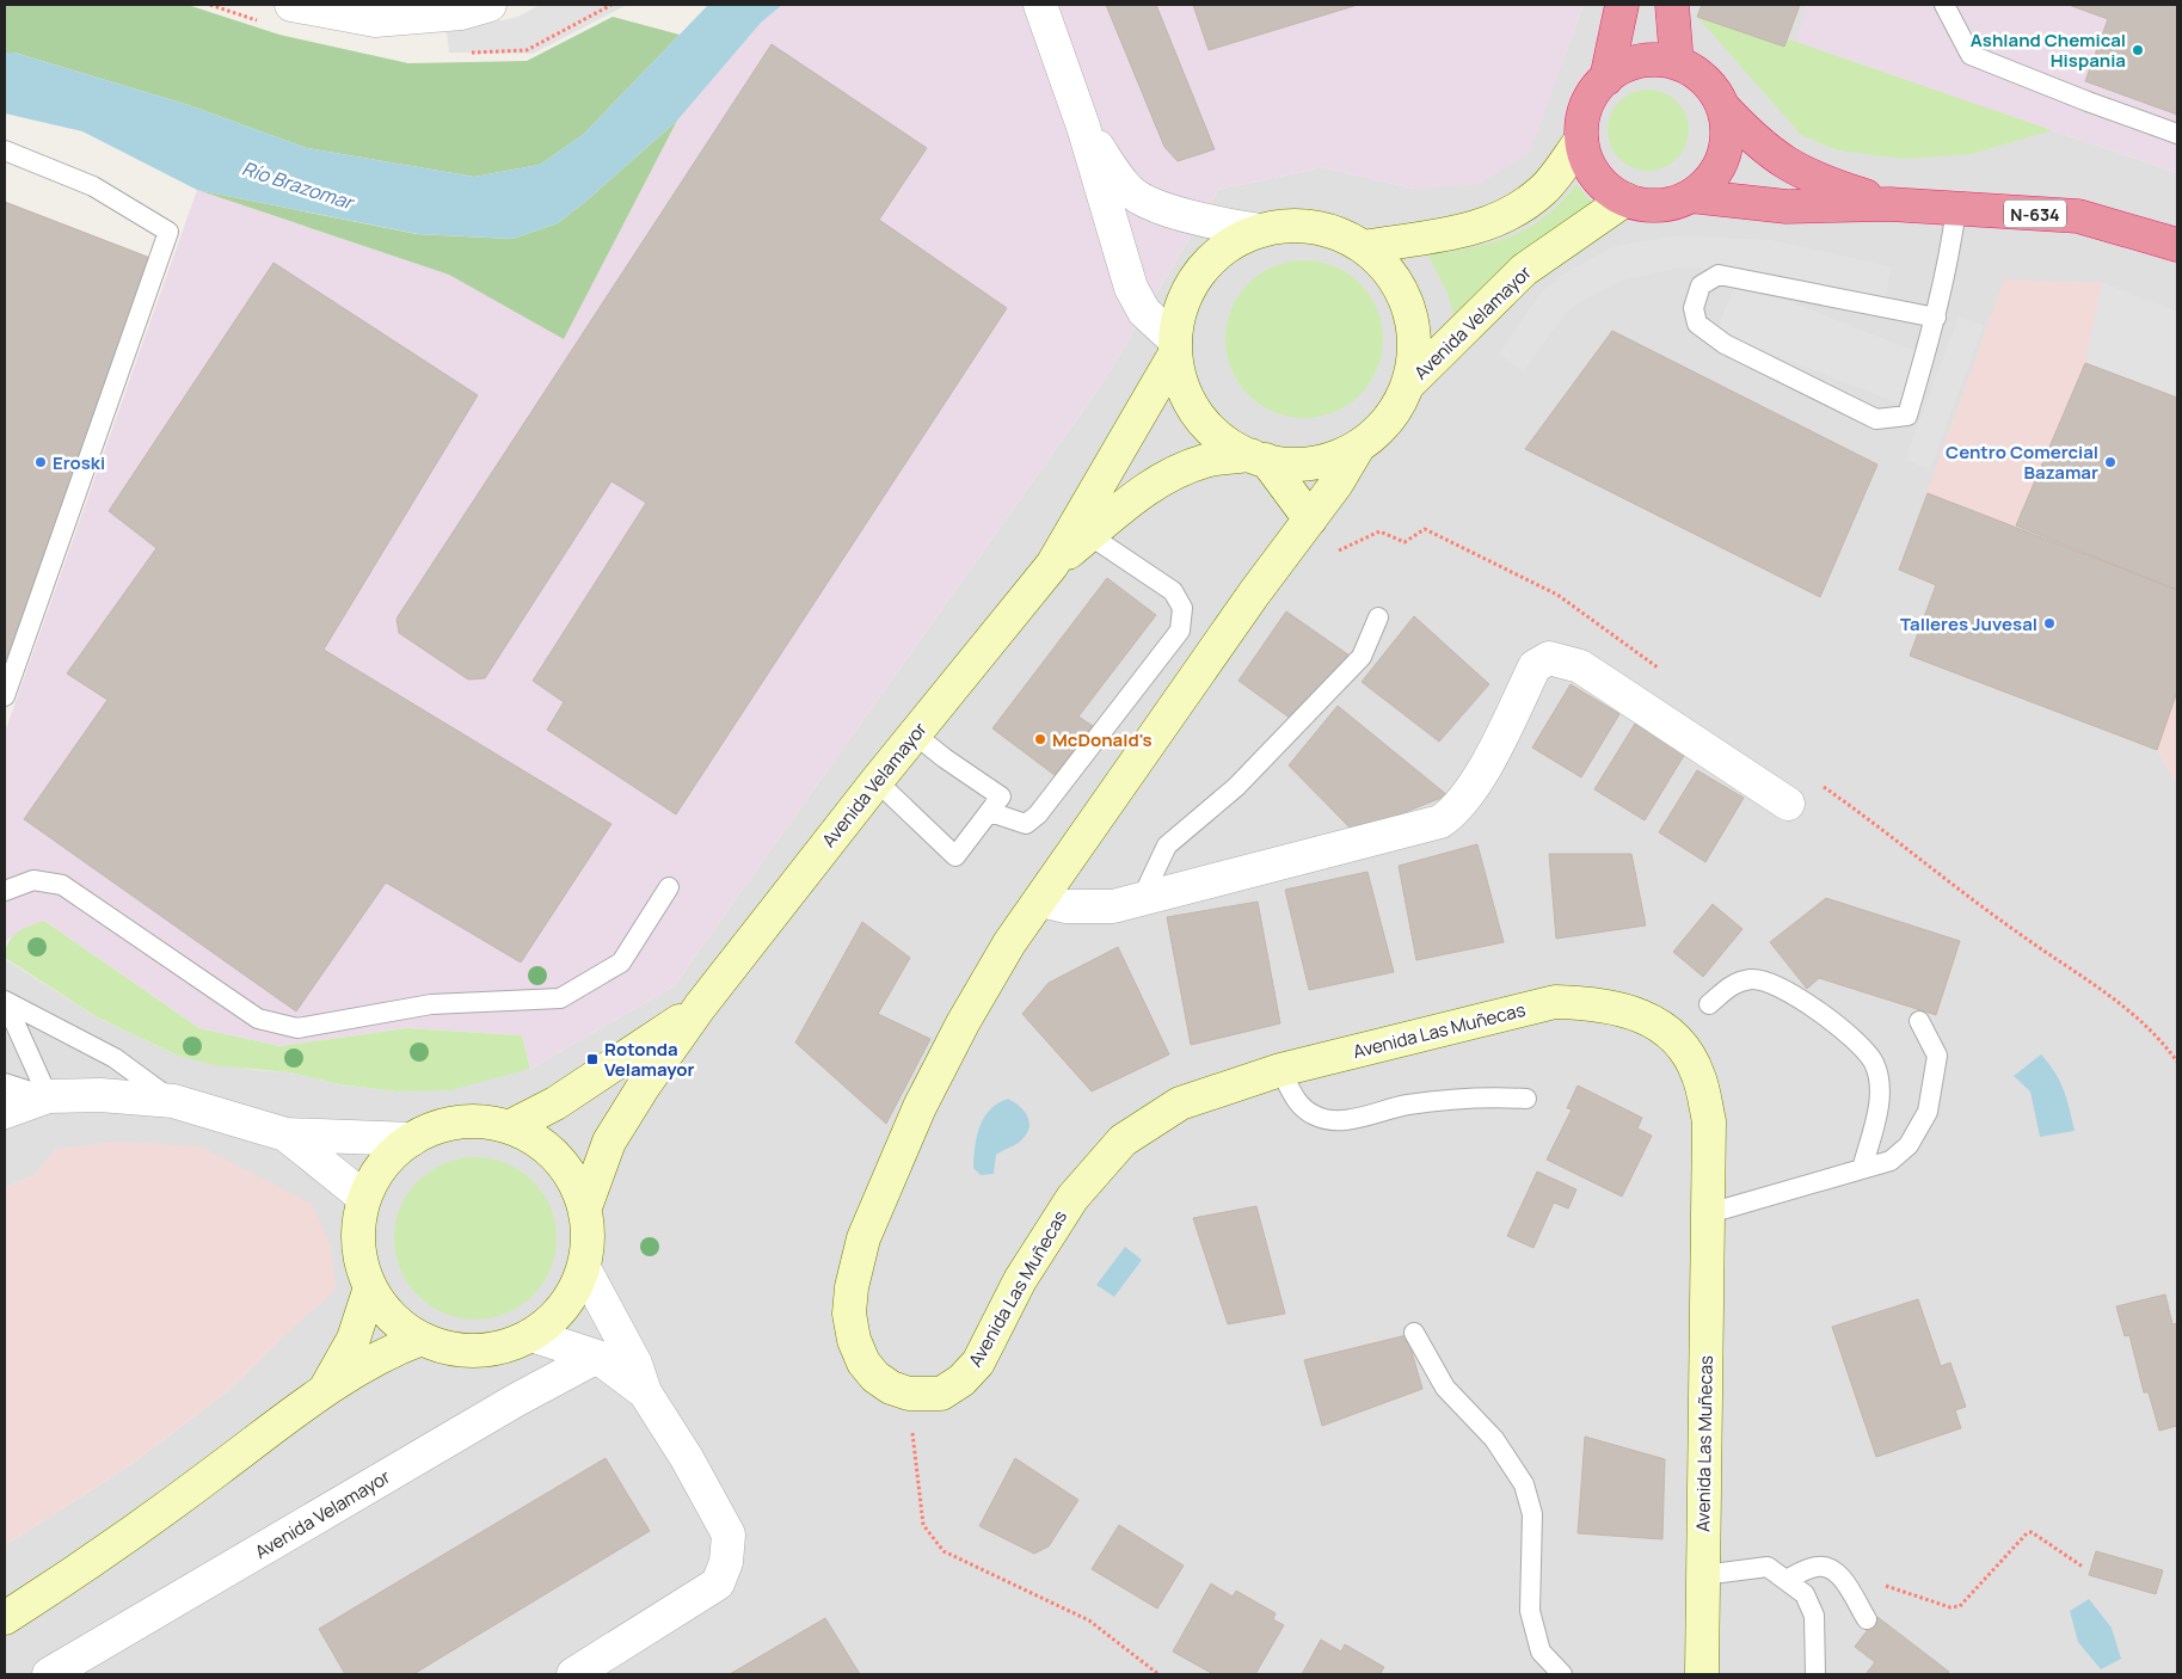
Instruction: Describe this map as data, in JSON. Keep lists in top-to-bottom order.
{
  "streets": {
    "highway": ["N-634"],
    "street": ["Avenida Velamayor", "Avenida Las Muñecas"]
  },
  "crossings": [
    ["N-634", "Avenida Velamayor"]
  ],
  "water": ["Río Brazomar"],
  "places": {
    "other": [
      "Ashland Chemical Hispania",
      "Eroski",
      "Centro Comercial Bazamar",
      "Talleres Juvesal",
      "McDonald's"
    ],
    "transit": ["Rotonda Velamayor"]
  }
}
